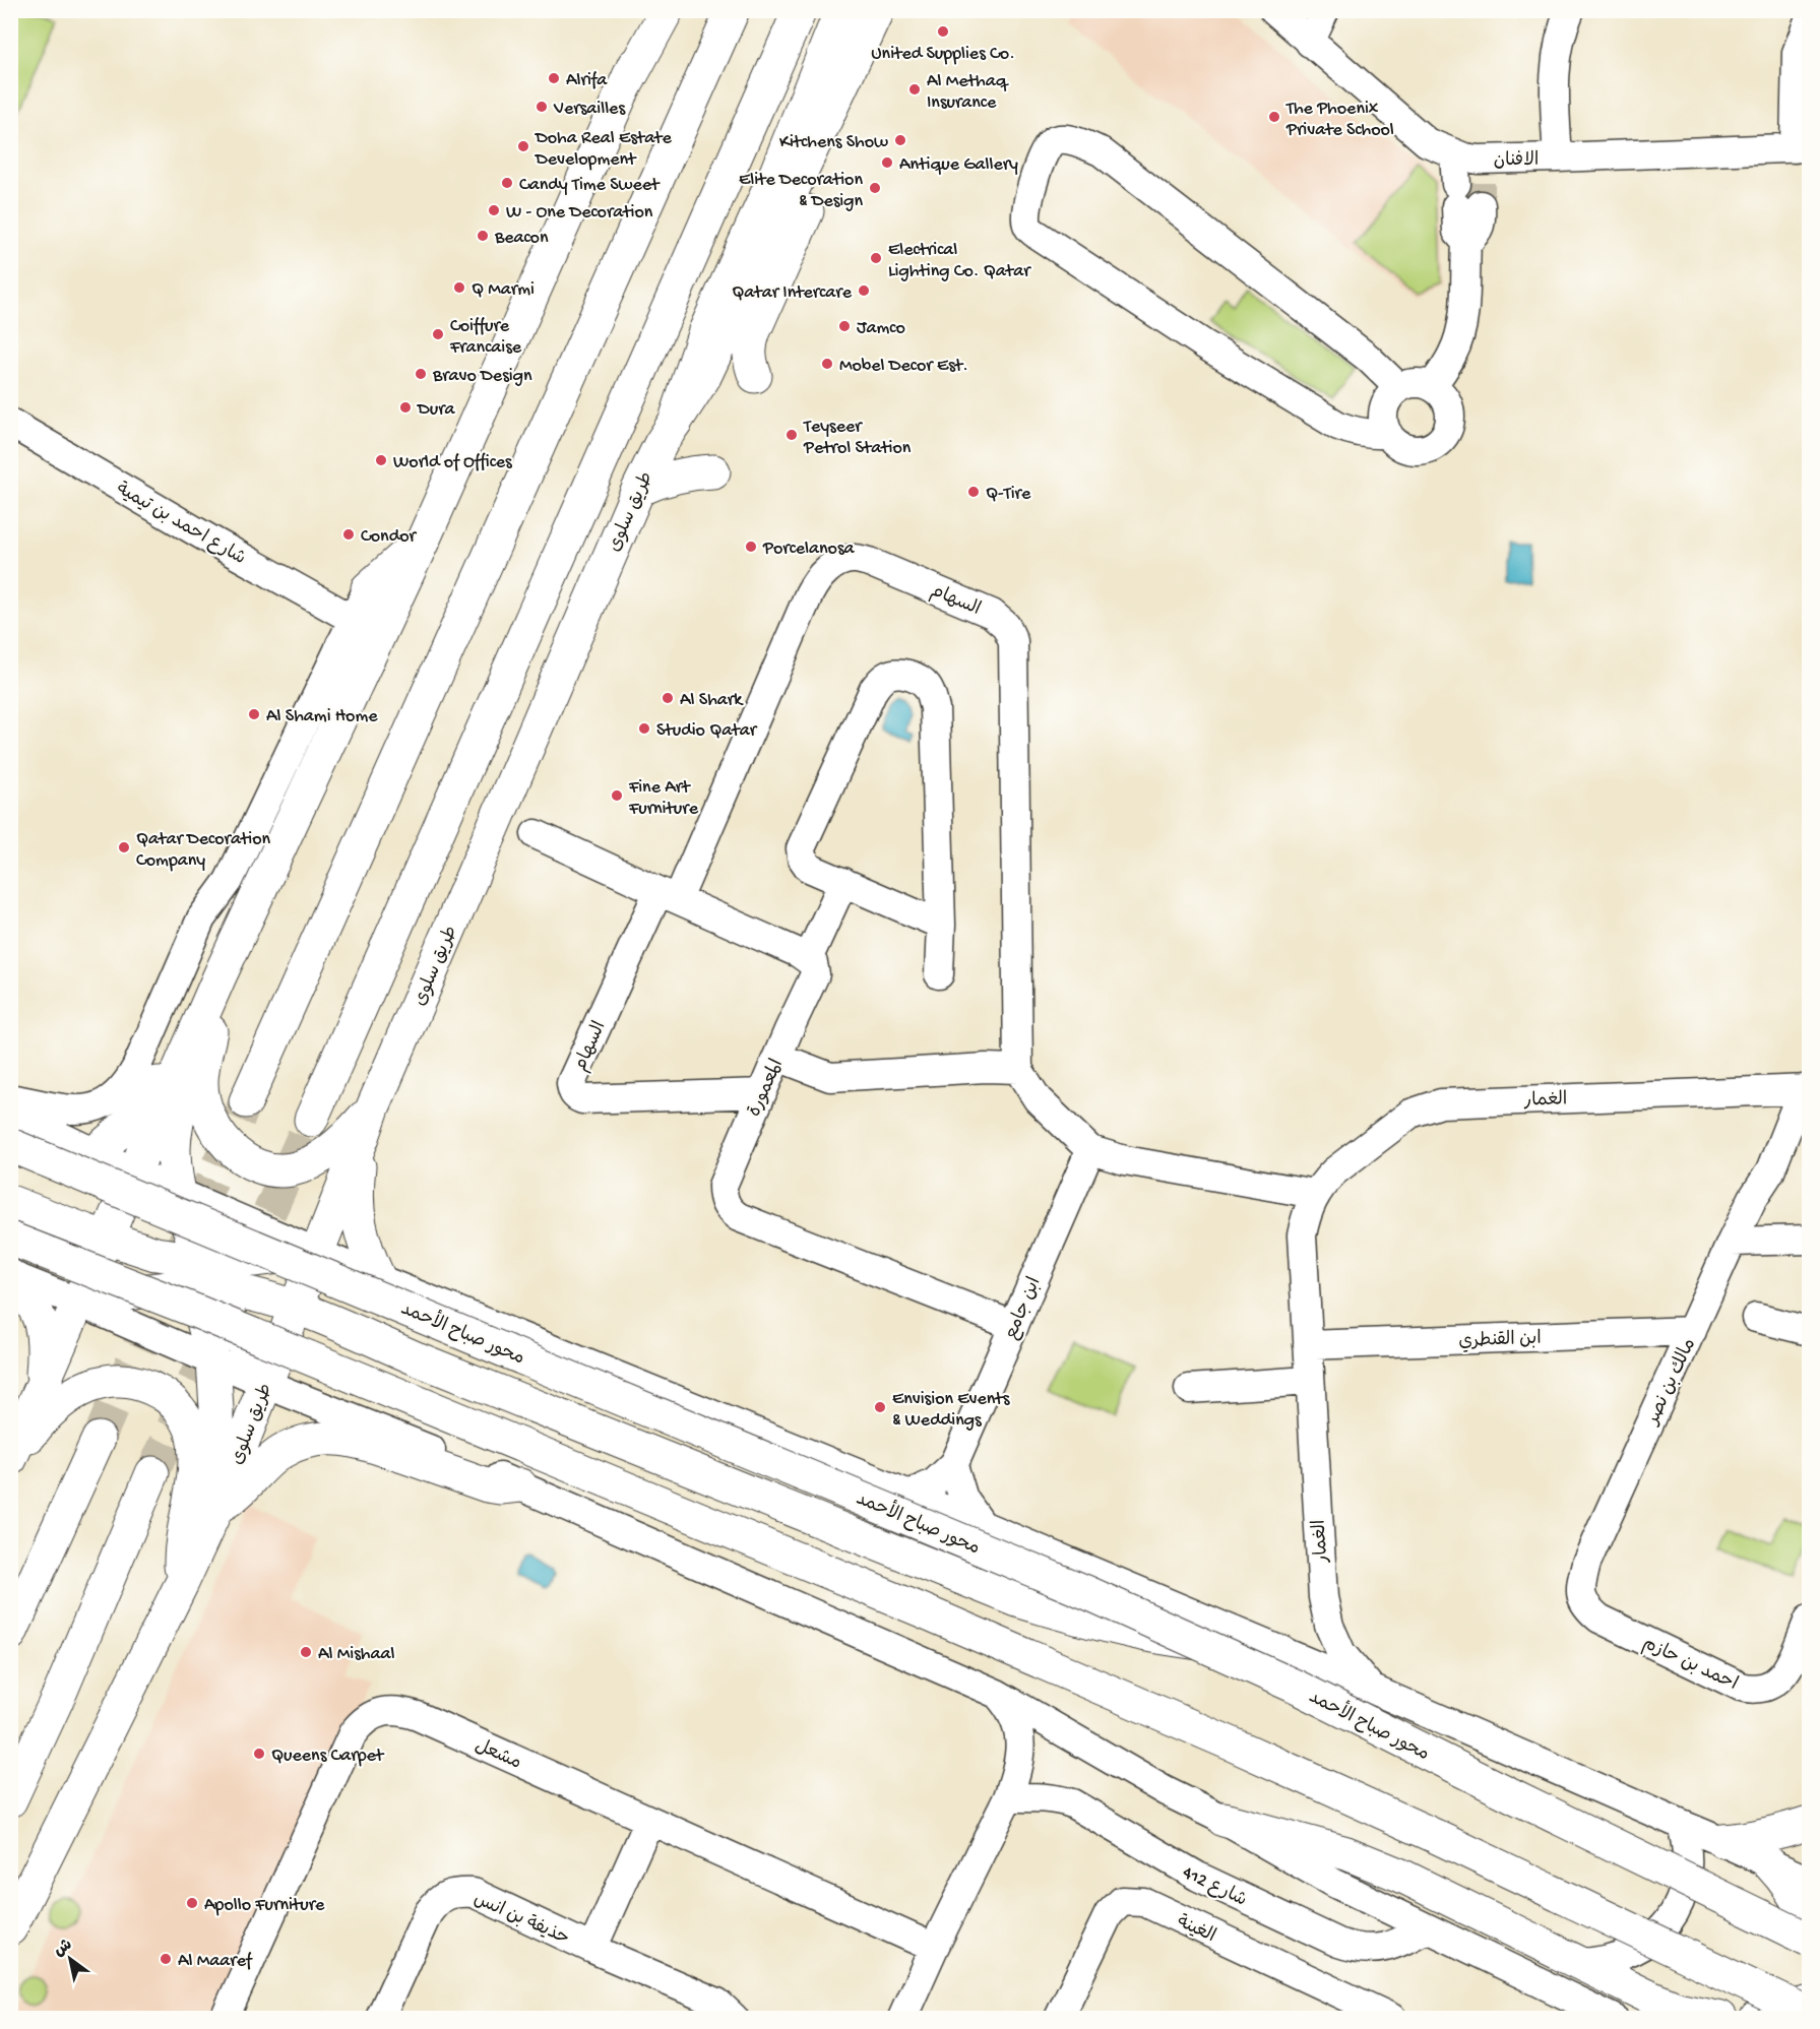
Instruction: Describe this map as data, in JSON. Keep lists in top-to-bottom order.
{
  "streets": {
    "main road": ["طريق سلوى", "محور صباح الأحمد"],
    "street": [
      "الافنان",
      "شارع احمد بن تيمية",
      "السهام",
      "المعمورة",
      "الغمار",
      "ابن جامع",
      "ابن القنطري",
      "مالك بن نصر",
      "احمد بن حازم",
      "مشعل",
      "شارع 412",
      "حذيفة بن انس",
      "الغينة"
    ]
  },
  "crossings": [
    ["طريق سلوى", "محور صباح الأحمد"],
    ["السهام", "المعمورة"],
    ["المعمورة", "ابن جامع"],
    ["الغمار", "محور صباح الأحمد"],
    ["الغمار", "ابن القنطري"],
    ["الغمار", "مالك بن نصر"],
    ["ابن جامع", "محور صباح الأحمد"],
    ["ابن القنطري", "مالك بن نصر"],
    ["مالك بن نصر", "احمد بن حازم"],
    ["مشعل", "حذيفة بن انس"]
  ],
  "places": [
    "United Supplies Co.",
    "Alrifa",
    "Al Methaq Insurance",
    "Versailles",
    "The Phoenix Private School",
    "Kitchens Show",
    "Doha Real Estate Development",
    "Antique Gallery",
    "Candy Time Sweet",
    "Elite Decoration & Design",
    "W - One Decoration",
    "Beacon",
    "Electrical Lighting Co. Qatar",
    "Q Marmi",
    "Qatar Intercare",
    "Jamco",
    "Coiffure Francaise",
    "Mobel Decor Est.",
    "Bravo Design",
    "Dura",
    "Teyseer Petrol Station",
    "World of Offices",
    "Q-Tire",
    "Condor",
    "Porcelanosa",
    "Al Shark",
    "Al Shami Home",
    "Studio Qatar",
    "Fine Art Furniture",
    "Qatar Decoration Company",
    "Envision Events & Weddings",
    "Al Mishaal",
    "Queens Carpet",
    "Apollo Furniture",
    "Al Maaref"
  ],
  "north": "top left"
}
